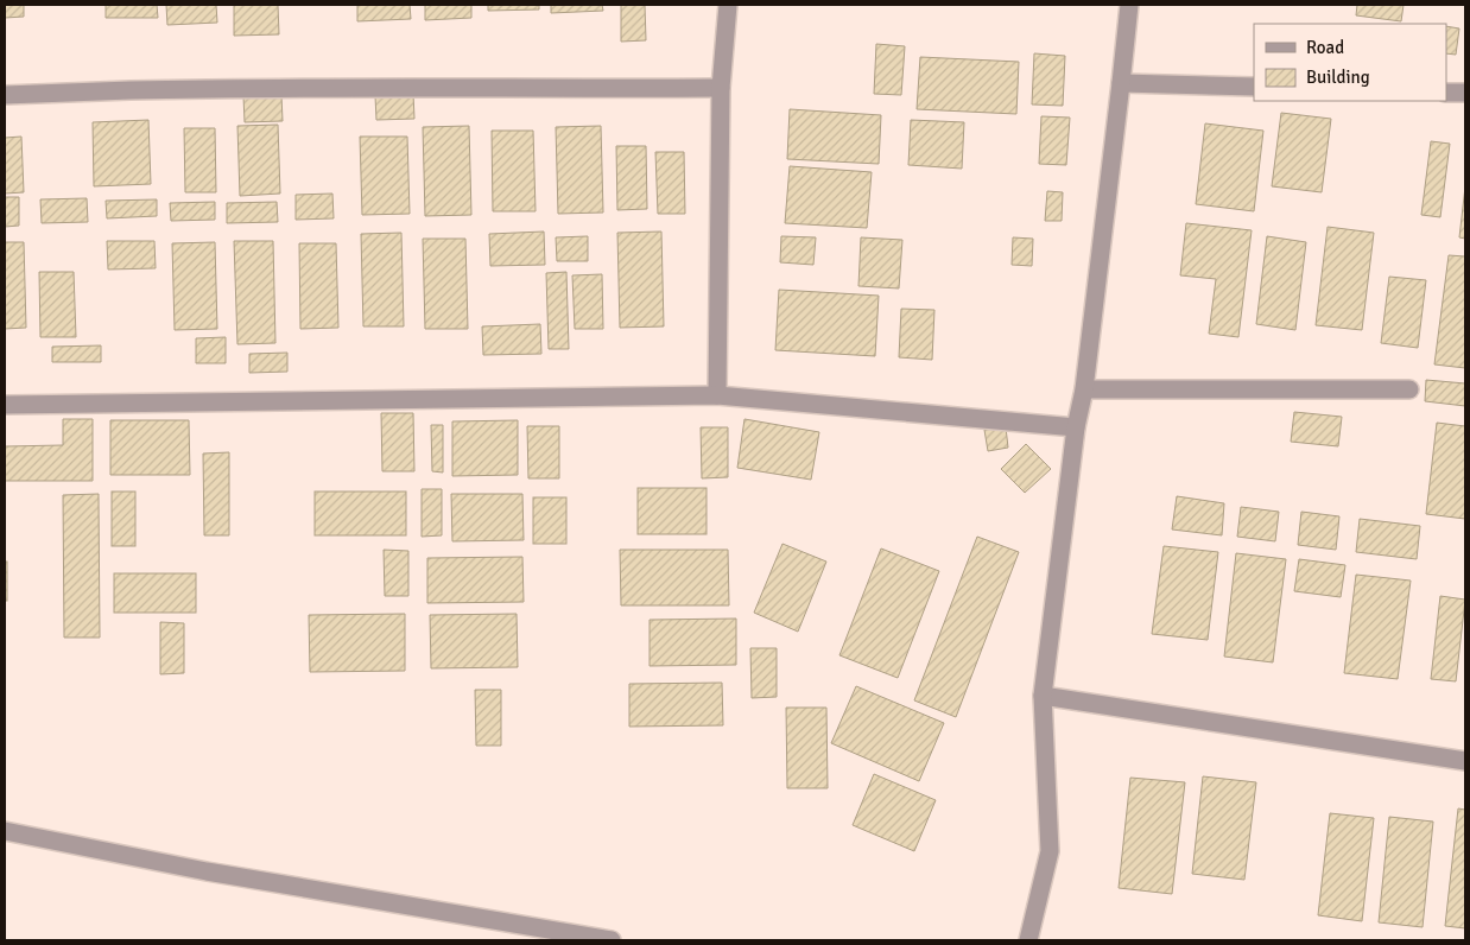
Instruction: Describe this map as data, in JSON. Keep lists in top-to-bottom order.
{
  "legend": ["Road", "Building"]
}
